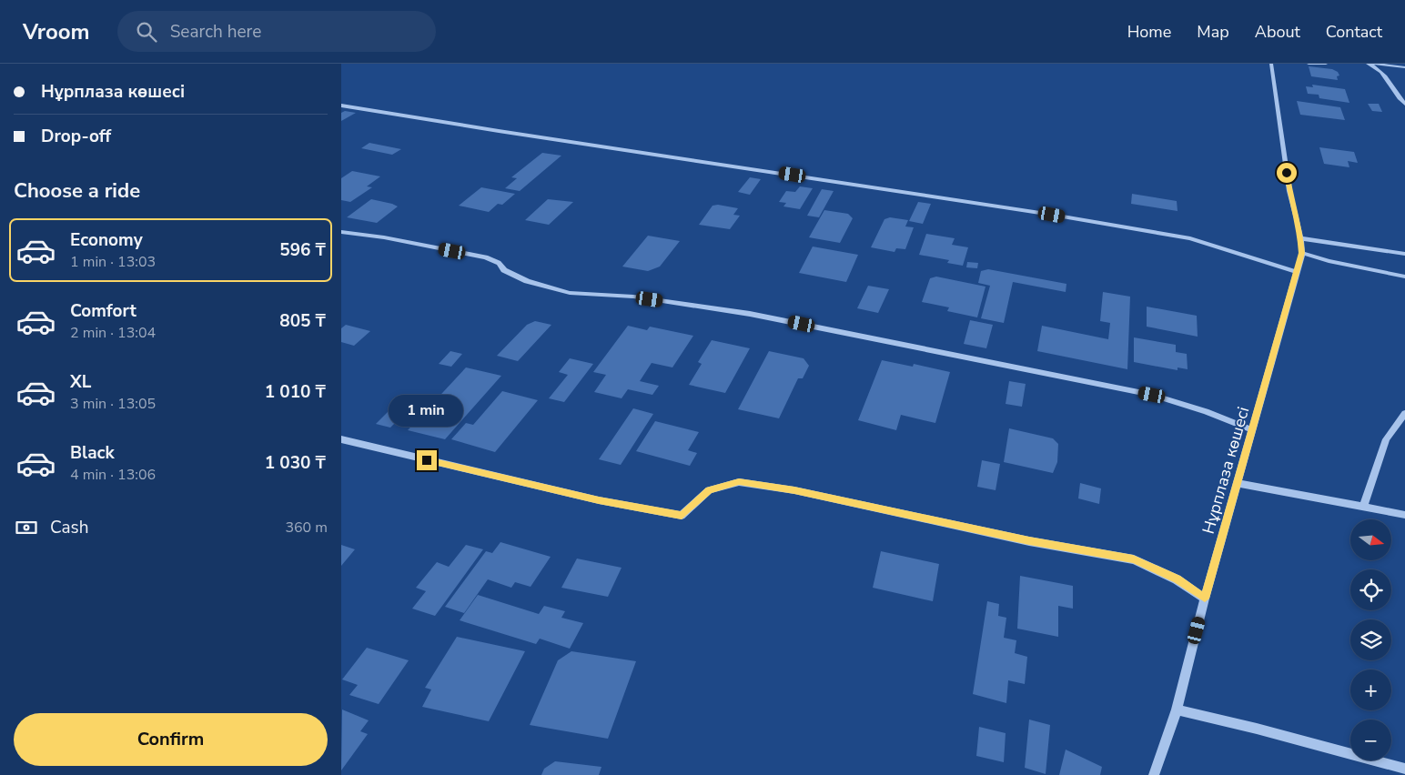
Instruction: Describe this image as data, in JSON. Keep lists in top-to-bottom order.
{
  "streets": {
    "street": ["Нұрплаза көшесі"]
  },
  "north": "right",
  "page": {
    "header": "Vroom",
    "search": "Search here",
    "nav": [
      "Home",
      "Map",
      "About",
      "Contact"
    ],
    "banner": ["Нұрплаза көшесі", "Drop-off"],
    "heading": "Choose a ride",
    "list": [
      {
        "name": "Economy",
        "note": "1 min · 13:03",
        "value": "596 ₸"
      },
      {
        "name": "Comfort",
        "note": "2 min · 13:04",
        "value": "805 ₸"
      },
      {
        "name": "XL",
        "note": "3 min · 13:05",
        "value": "1 010 ₸"
      },
      {
        "name": "Black",
        "note": "4 min · 13:06",
        "value": "1 030 ₸"
      }
    ],
    "bubble": "1 min",
    "pay": ["Cash", "360 m"],
    "map_buttons": ["+", "−"],
    "buttons": "Confirm"
  }
}
